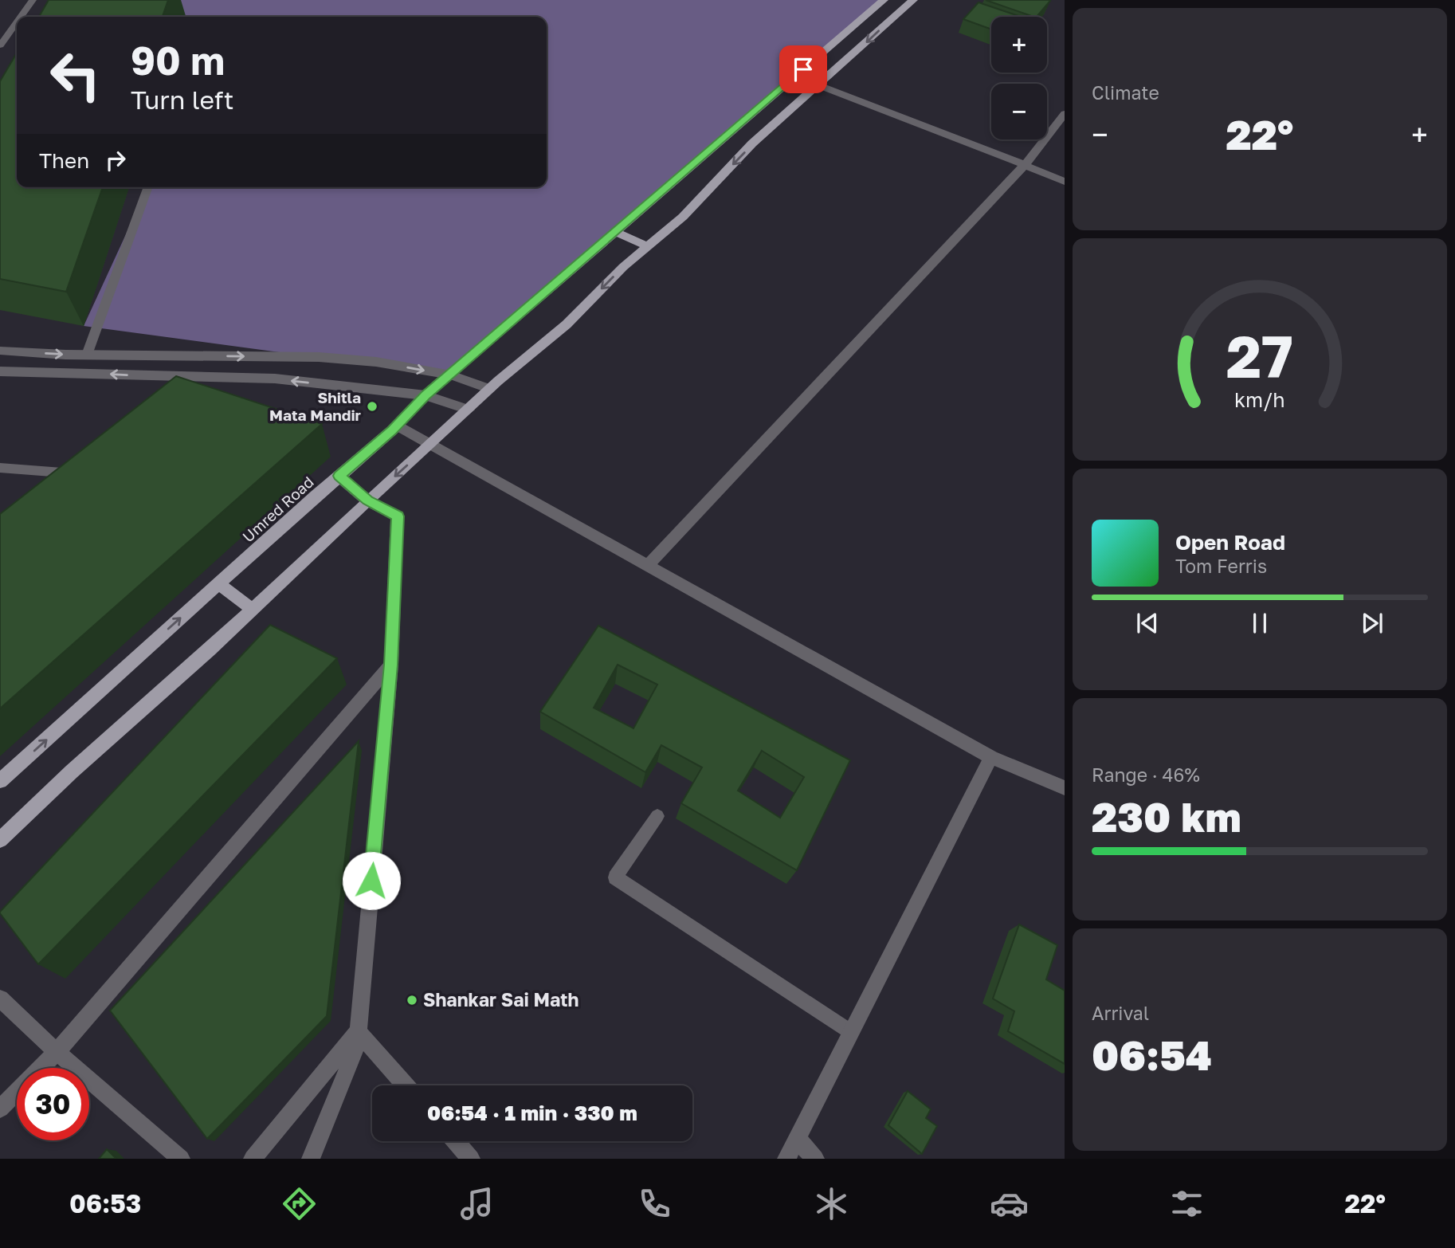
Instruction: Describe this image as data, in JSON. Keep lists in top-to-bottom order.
{
  "streets": {
    "main road": ["Umred Road"]
  },
  "places": ["Shitla Mata Mandir", "Shankar Sai Math"],
  "page": {
    "tile": [
      "Climate",
      ["Range · 46%", "230 km"],
      ["Arrival", "06:54"]
    ],
    "map_buttons": ["+", "−"],
    "turn": ["90 m", "Turn left"],
    "heat": ["−", "22°", "+"],
    "then": "Then",
    "song": ["Open Road", "Tom Ferris"],
    "limit": "30",
    "trip": "06:54 · 1 min · 330 m",
    "tabs": ["06:53", "22°"],
    "gauge": ["27", "km/h"]
  }
}
